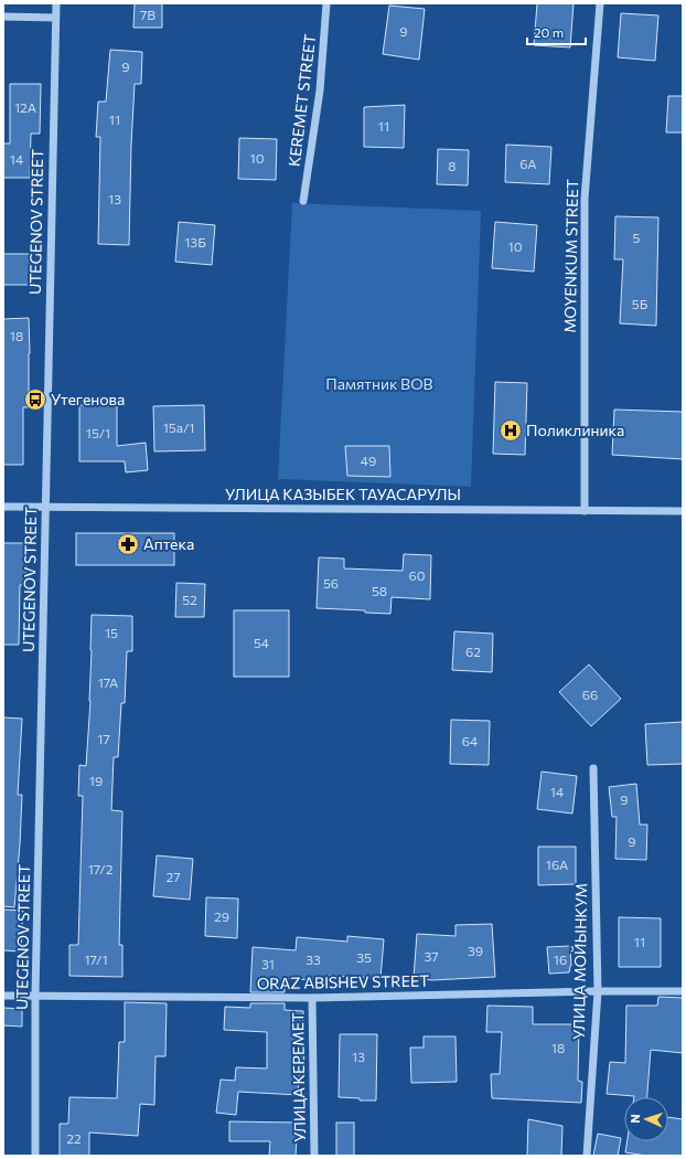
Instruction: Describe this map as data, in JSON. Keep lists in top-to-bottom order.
{
  "streets": {
    "street": [
      "KEREMET STREET",
      "UTEGENOV STREET",
      "MOYENKUM STREET",
      "УЛИЦА КАЗЫБЕК ТАУАСАРУЛЫ",
      "УЛИЦА МОЙЫНКУМ",
      "ORAZ ABISHEV STREET",
      "УЛИЦА КЕРЕМЕТ"
    ]
  },
  "crossings": [
    ["UTEGENOV STREET", "УЛИЦА КАЗЫБЕК ТАУАСАРУЛЫ"],
    ["UTEGENOV STREET", "ORAZ ABISHEV STREET"],
    ["MOYENKUM STREET", "УЛИЦА КАЗЫБЕК ТАУАСАРУЛЫ"],
    ["УЛИЦА МОЙЫНКУМ", "ORAZ ABISHEV STREET"],
    ["ORAZ ABISHEV STREET", "УЛИЦА КЕРЕМЕТ"]
  ],
  "parks": ["Памятник ВОВ"],
  "places": {
    "bus stop": ["Утегенова"],
    "hospital": ["Поликлиника"],
    "pharmacy": ["Аптека"]
  },
  "house_numbers": [
    "7В",
    "9",
    "9",
    "12А",
    "11",
    "11",
    "10",
    "14",
    "6А",
    "8",
    "13",
    "5",
    "13Б",
    "10",
    "5Б",
    "18",
    "15а/1",
    "15/1",
    "49",
    "60",
    "56",
    "58",
    "52",
    "15",
    "54",
    "62",
    "17А",
    "66",
    "17",
    "64",
    "19",
    "14",
    "9",
    "9",
    "16А",
    "17/2",
    "27",
    "29",
    "11",
    "39",
    "37",
    "35",
    "17/1",
    "33",
    "16",
    "31",
    "18",
    "13",
    "22"
  ],
  "scale_bar": "20 m",
  "north": "left"
}
